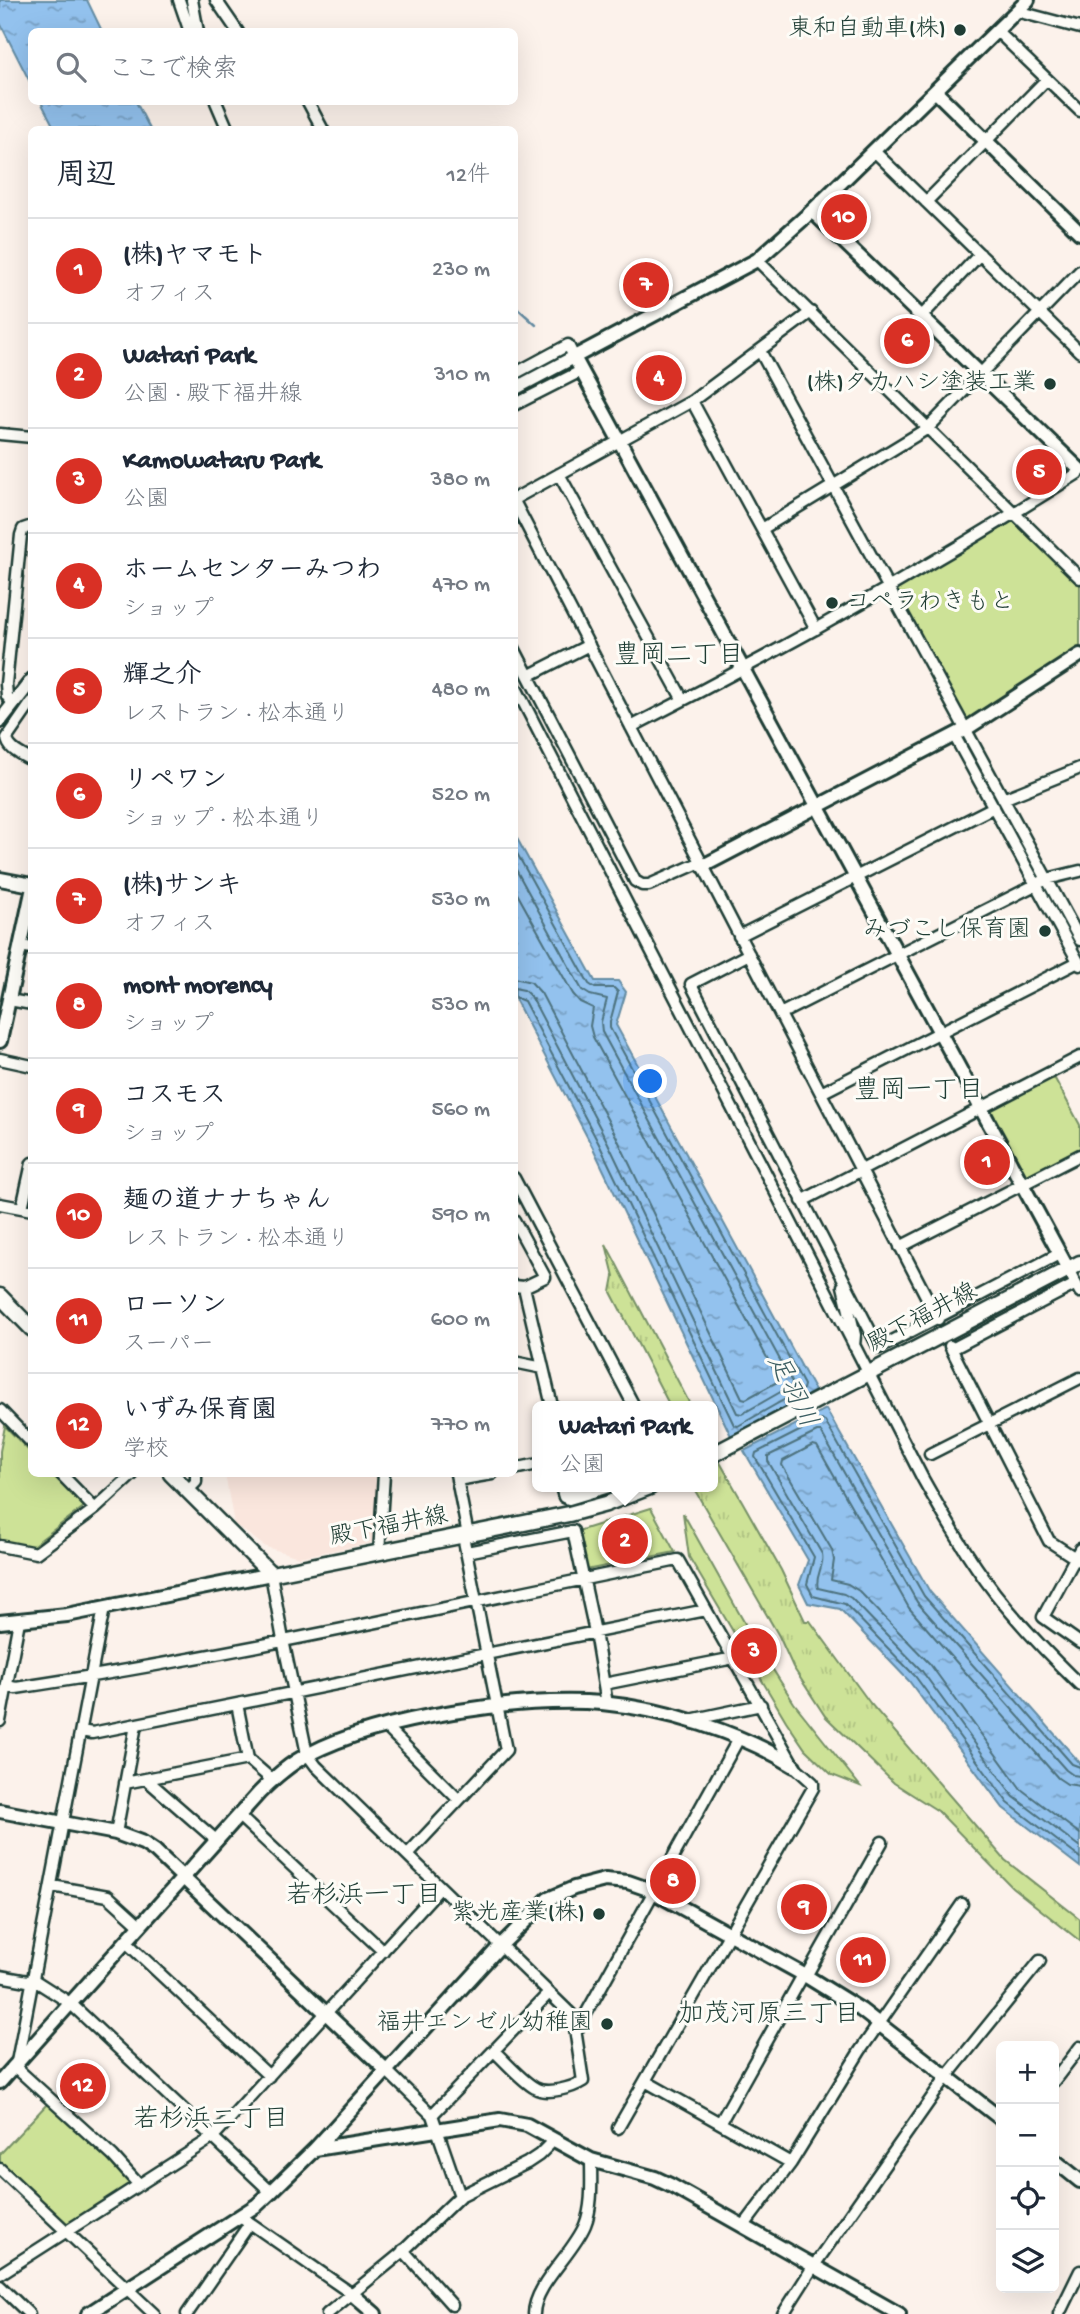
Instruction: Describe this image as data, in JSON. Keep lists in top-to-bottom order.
{
  "streets": {
    "main road": ["殿下福井線"]
  },
  "districts": [
    "豊岡二丁目",
    "豊岡一丁目",
    "若杉浜一丁目",
    "加茂河原三丁目",
    "若杉浜二丁目"
  ],
  "water": ["足羽川"],
  "places": [
    "東和自動車(株)",
    "(株)タカハシ塗装工業",
    "コペラわきもと",
    "みづこし保育園",
    "紫光産業(株)",
    "福井エンゼル幼稚園"
  ],
  "page": {
    "search": "ここで検索",
    "heading": ["周辺", "12件"],
    "pins": [
      "10",
      "7",
      "6",
      "4",
      "5",
      "1",
      "2",
      "3",
      "8",
      "9",
      "11",
      "12"
    ],
    "list": [
      {
        "mark": "1",
        "name": "(株)ヤマモト",
        "note": "オフィス",
        "value": "230 m"
      },
      {
        "mark": "2",
        "name": "Watari Park",
        "note": "公園 · 殿下福井線",
        "value": "310 m"
      },
      {
        "mark": "3",
        "name": "Kamowataru Park",
        "note": "公園",
        "value": "380 m"
      },
      {
        "mark": "4",
        "name": "ホームセンターみつわ",
        "note": "ショップ",
        "value": "470 m"
      },
      {
        "mark": "5",
        "name": "輝之介",
        "note": "レストラン · 松本通り",
        "value": "480 m"
      },
      {
        "mark": "6",
        "name": "リペワン",
        "note": "ショップ · 松本通り",
        "value": "520 m"
      },
      {
        "mark": "7",
        "name": "(株)サンキ",
        "note": "オフィス",
        "value": "530 m"
      },
      {
        "mark": "8",
        "name": "mont morency",
        "note": "ショップ",
        "value": "530 m"
      },
      {
        "mark": "9",
        "name": "コスモス",
        "note": "ショップ",
        "value": "560 m"
      },
      {
        "mark": "10",
        "name": "麺の道ナナちゃん",
        "note": "レストラン · 松本通り",
        "value": "590 m"
      },
      {
        "mark": "11",
        "name": "ローソン",
        "note": "スーパー",
        "value": "600 m"
      },
      {
        "mark": "12",
        "name": "いずみ保育園",
        "note": "学校",
        "value": "770 m"
      }
    ],
    "popup": ["Watari Park", "公園"],
    "map_buttons": ["+", "−"]
  }
}
